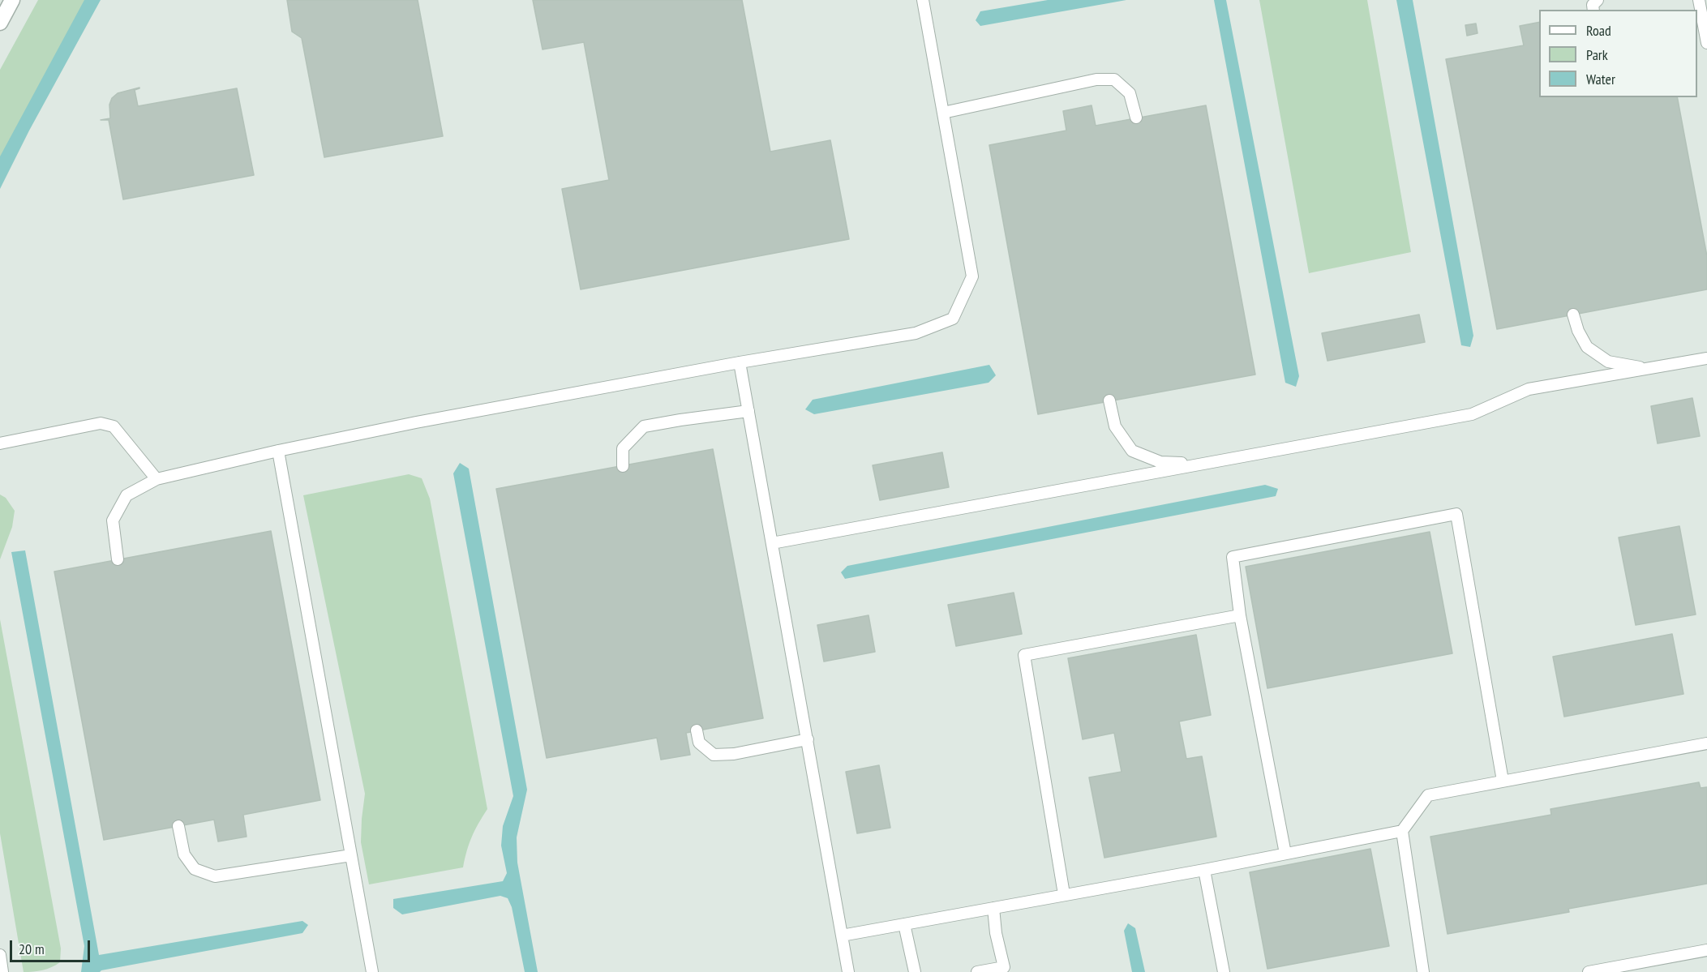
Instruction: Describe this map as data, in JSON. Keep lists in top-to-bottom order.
{
  "legend": ["Road", "Park", "Water"],
  "scale_bar": "20 m"
}
